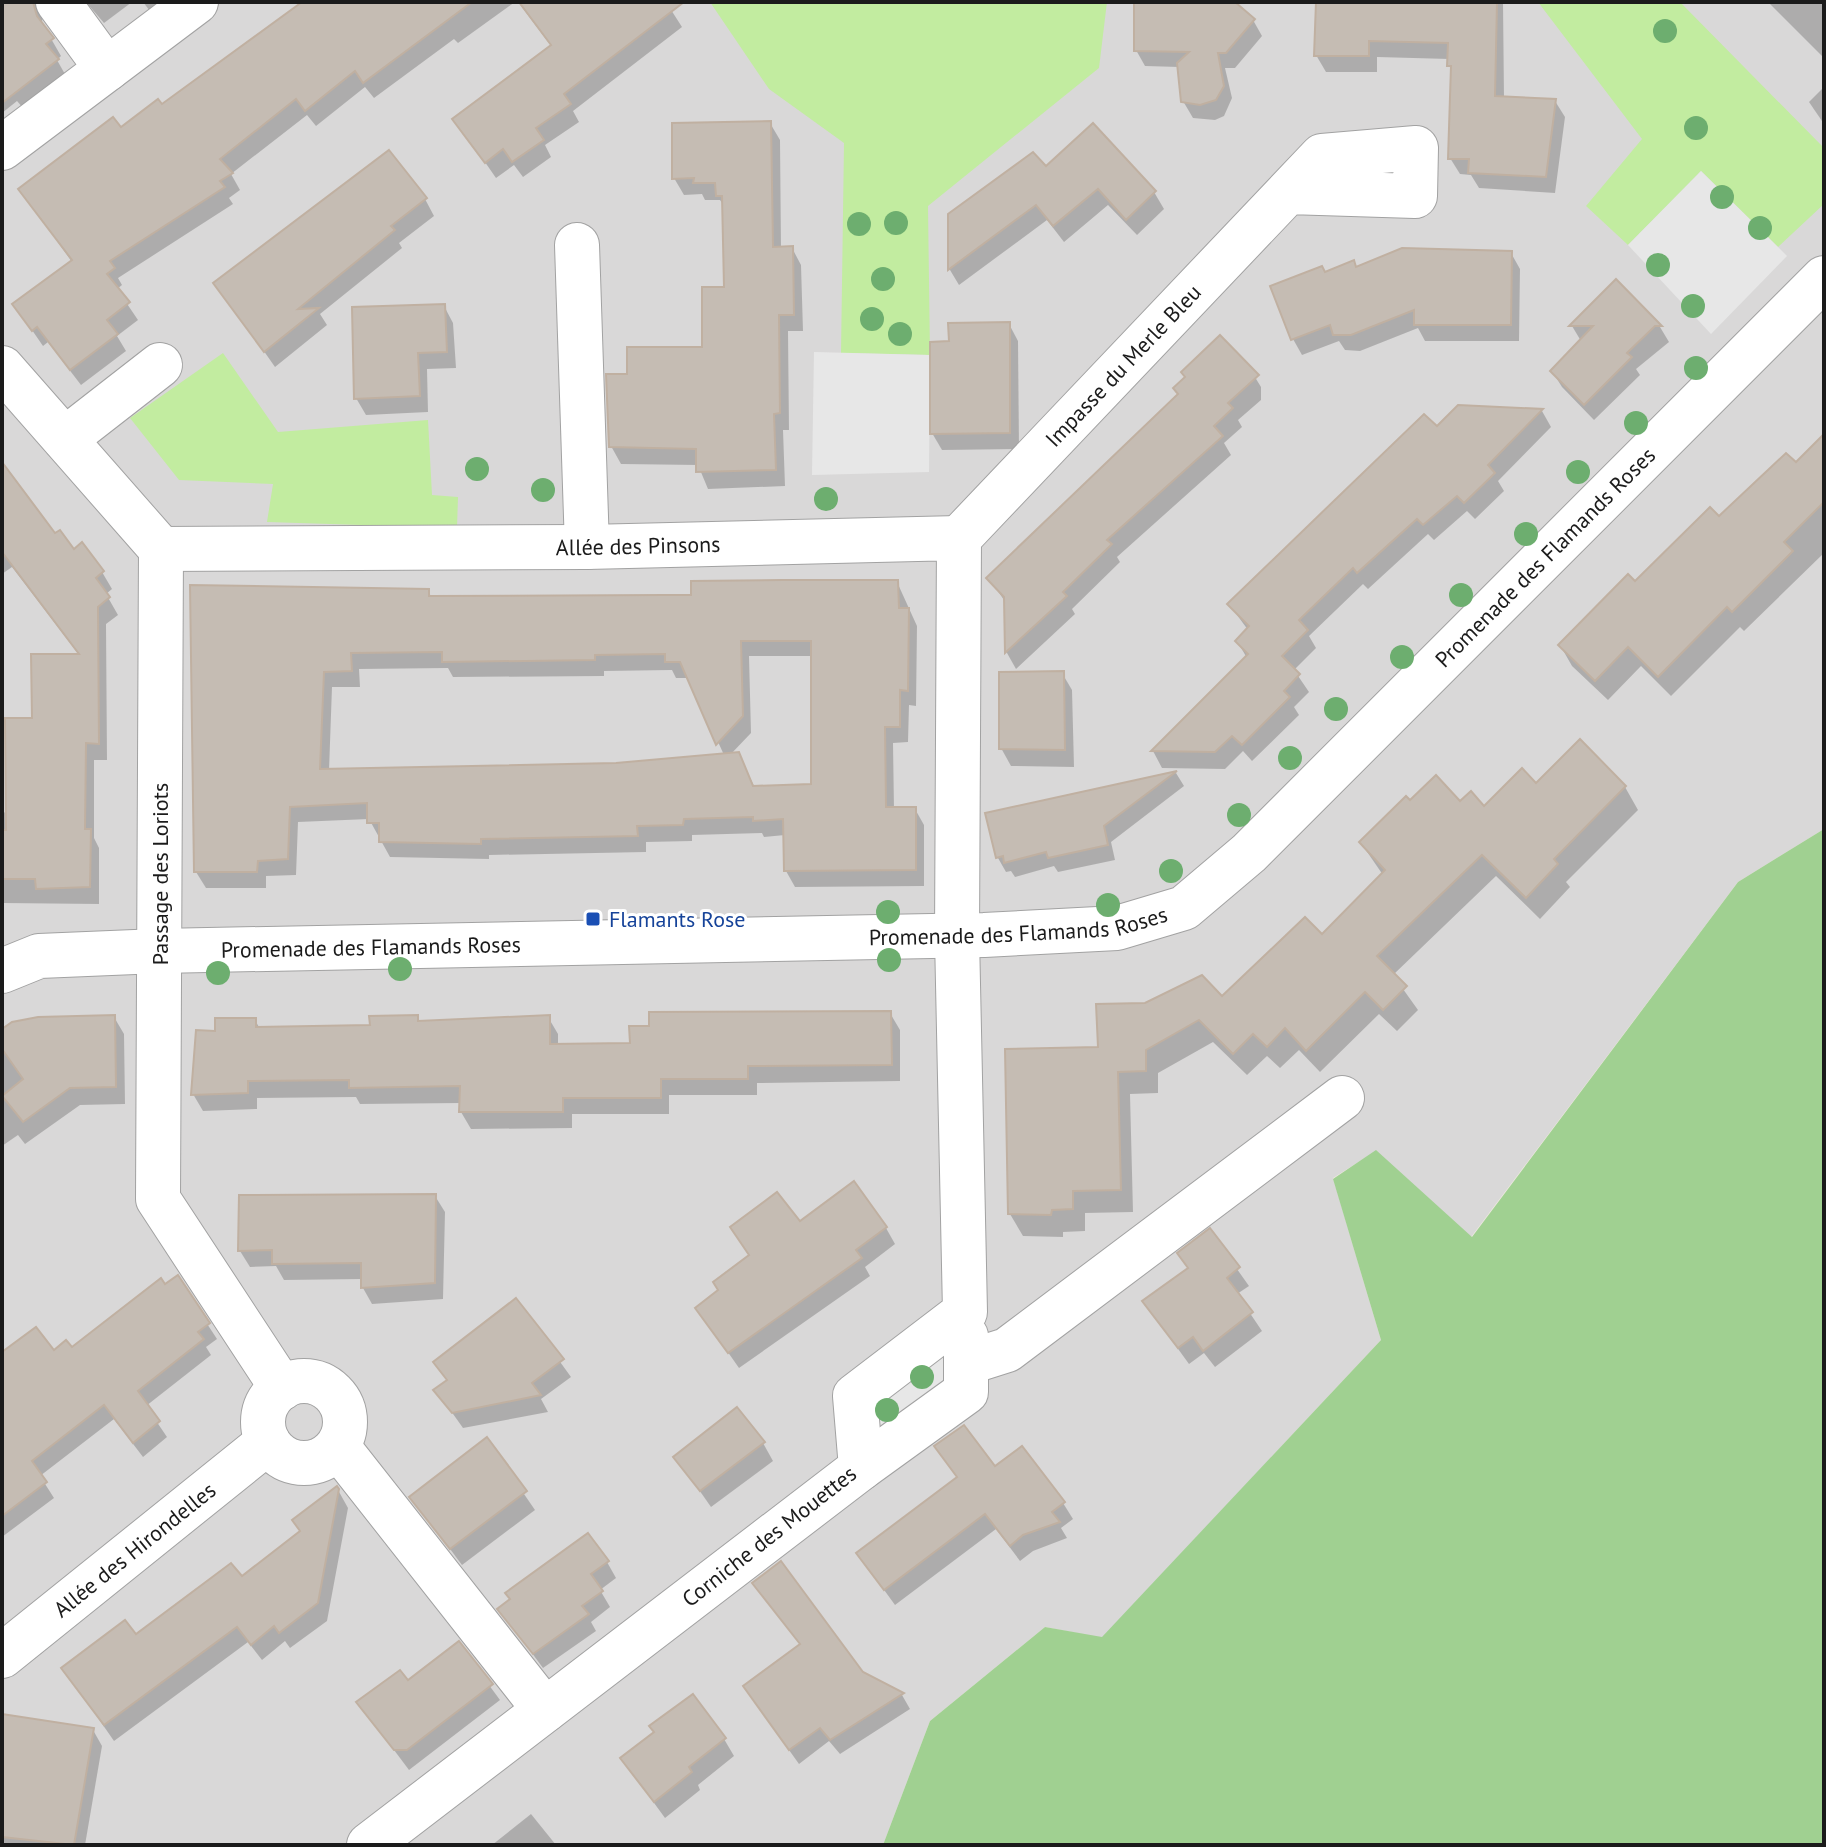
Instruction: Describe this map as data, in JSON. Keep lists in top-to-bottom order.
{
  "streets": {
    "street": [
      "Impasse du Merle Bleu",
      "Allée des Pinsons",
      "Promenade des Flamands Roses",
      "Passage des Loriots",
      "Corniche des Mouettes",
      "Allée des Hirondelles"
    ]
  },
  "crossings": [
    ["Impasse du Merle Bleu", "Allée des Pinsons"],
    ["Allée des Pinsons", "Passage des Loriots"],
    ["Promenade des Flamands Roses", "Passage des Loriots"],
    ["Passage des Loriots", "Allée des Hirondelles"]
  ],
  "places": {
    "transit": ["Flamants Rose"]
  }
}
